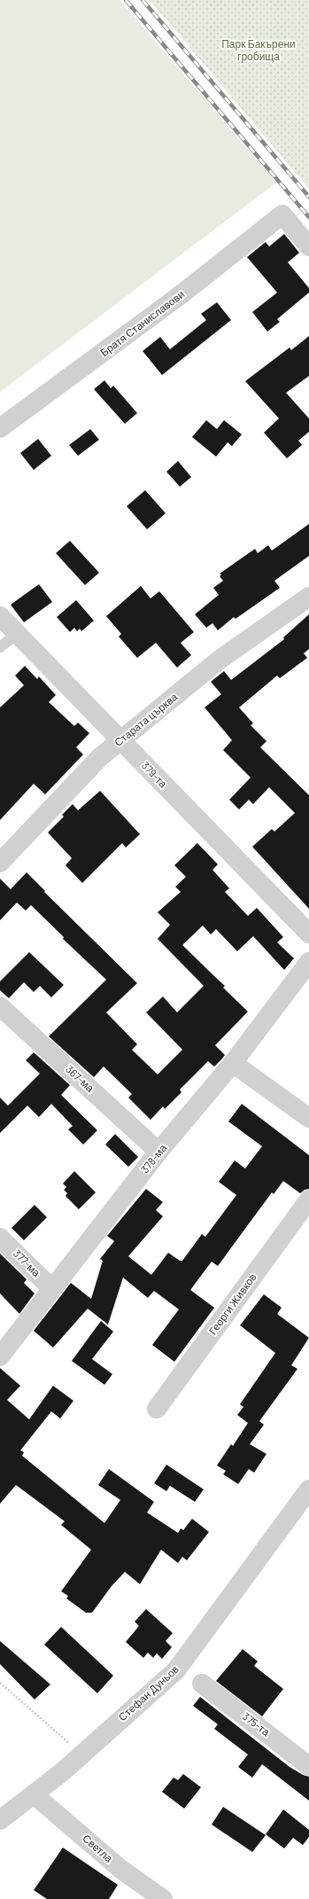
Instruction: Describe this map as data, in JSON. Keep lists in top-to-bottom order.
{
  "streets": {
    "street": [
      "Братя Станиславови",
      "Старата църква",
      "379-та",
      "367-ма",
      "378-ма",
      "377-ма",
      "Георги Живков",
      "Стефан Дуньов",
      "375-та",
      "Светла"
    ]
  },
  "crossings": [
    ["Старата църква", "379-та"],
    ["367-ма", "378-ма"],
    ["378-ма", "377-ма"],
    ["Стефан Дуньов", "Светла"]
  ],
  "parks": ["Парк Бакърени гробища"]
}
